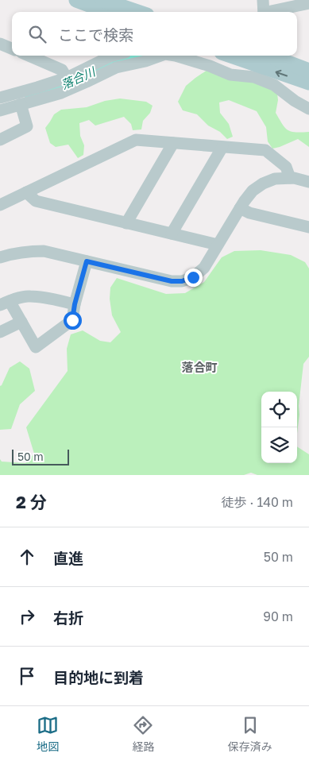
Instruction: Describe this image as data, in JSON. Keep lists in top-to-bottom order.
{
  "districts": ["落合町"],
  "water": ["落合川"],
  "scale_bar": "50 m",
  "page": {
    "search": "ここで検索",
    "scale": "50 m",
    "heading": ["2 分", "徒歩 · 140 m"],
    "list": [
      ["直進", "50 m"],
      ["右折", "90 m"],
      "目的地に到着"
    ],
    "nav": ["地図", "経路", "保存済み"]
  }
}
